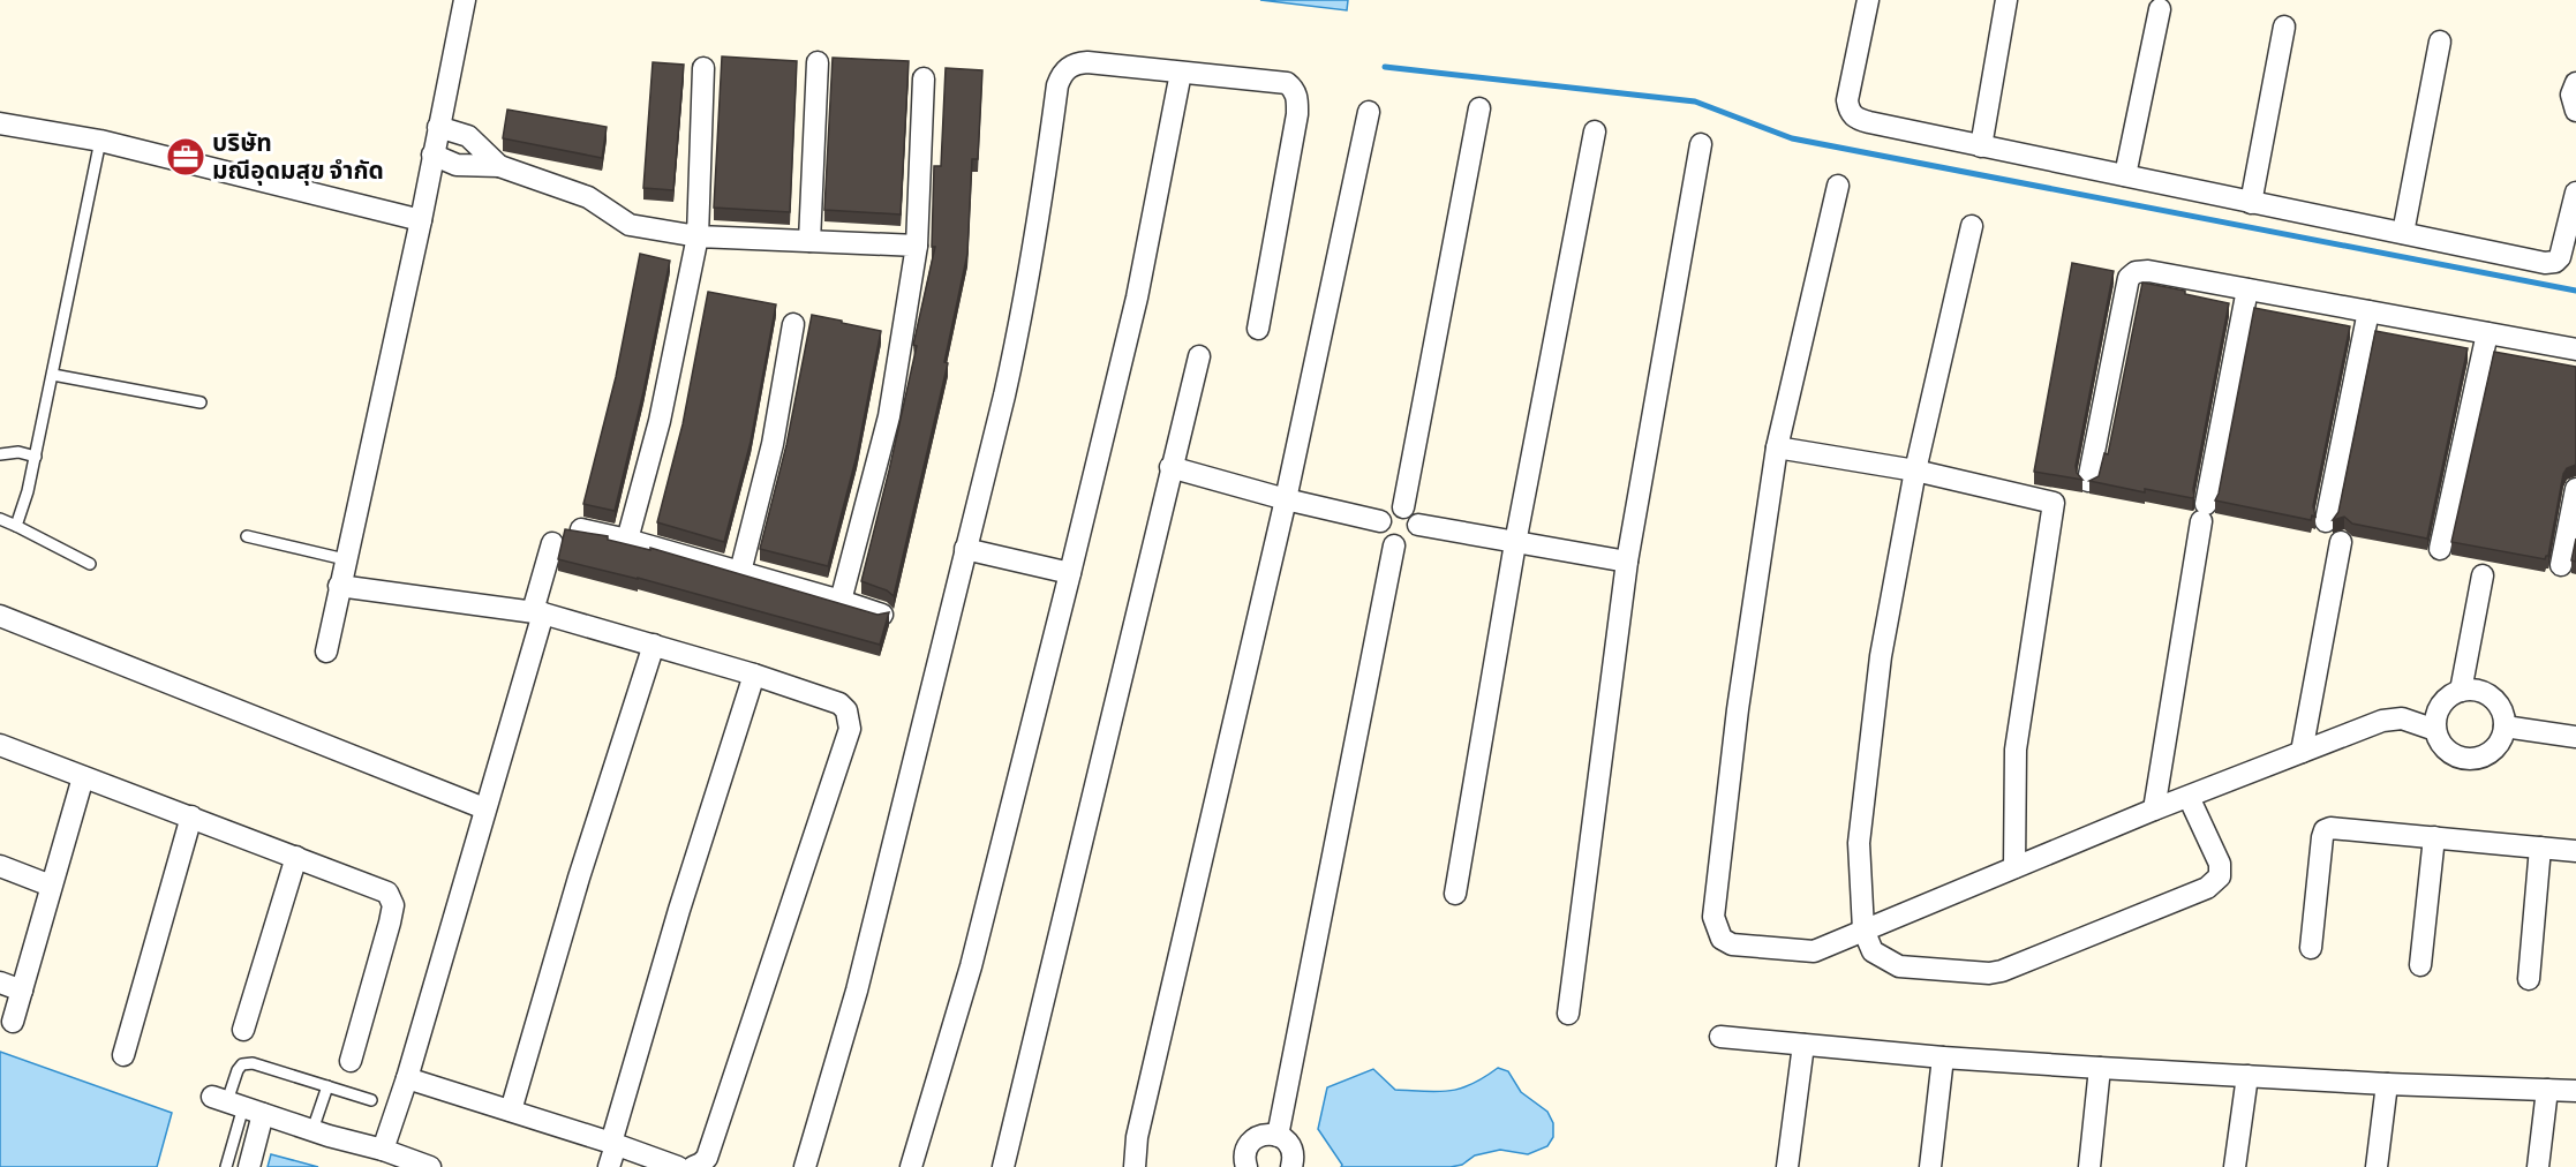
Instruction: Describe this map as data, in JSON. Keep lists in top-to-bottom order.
{
  "places": {
    "office": ["บริษัท มณีอุดมสุข จำกัด"]
  }
}
